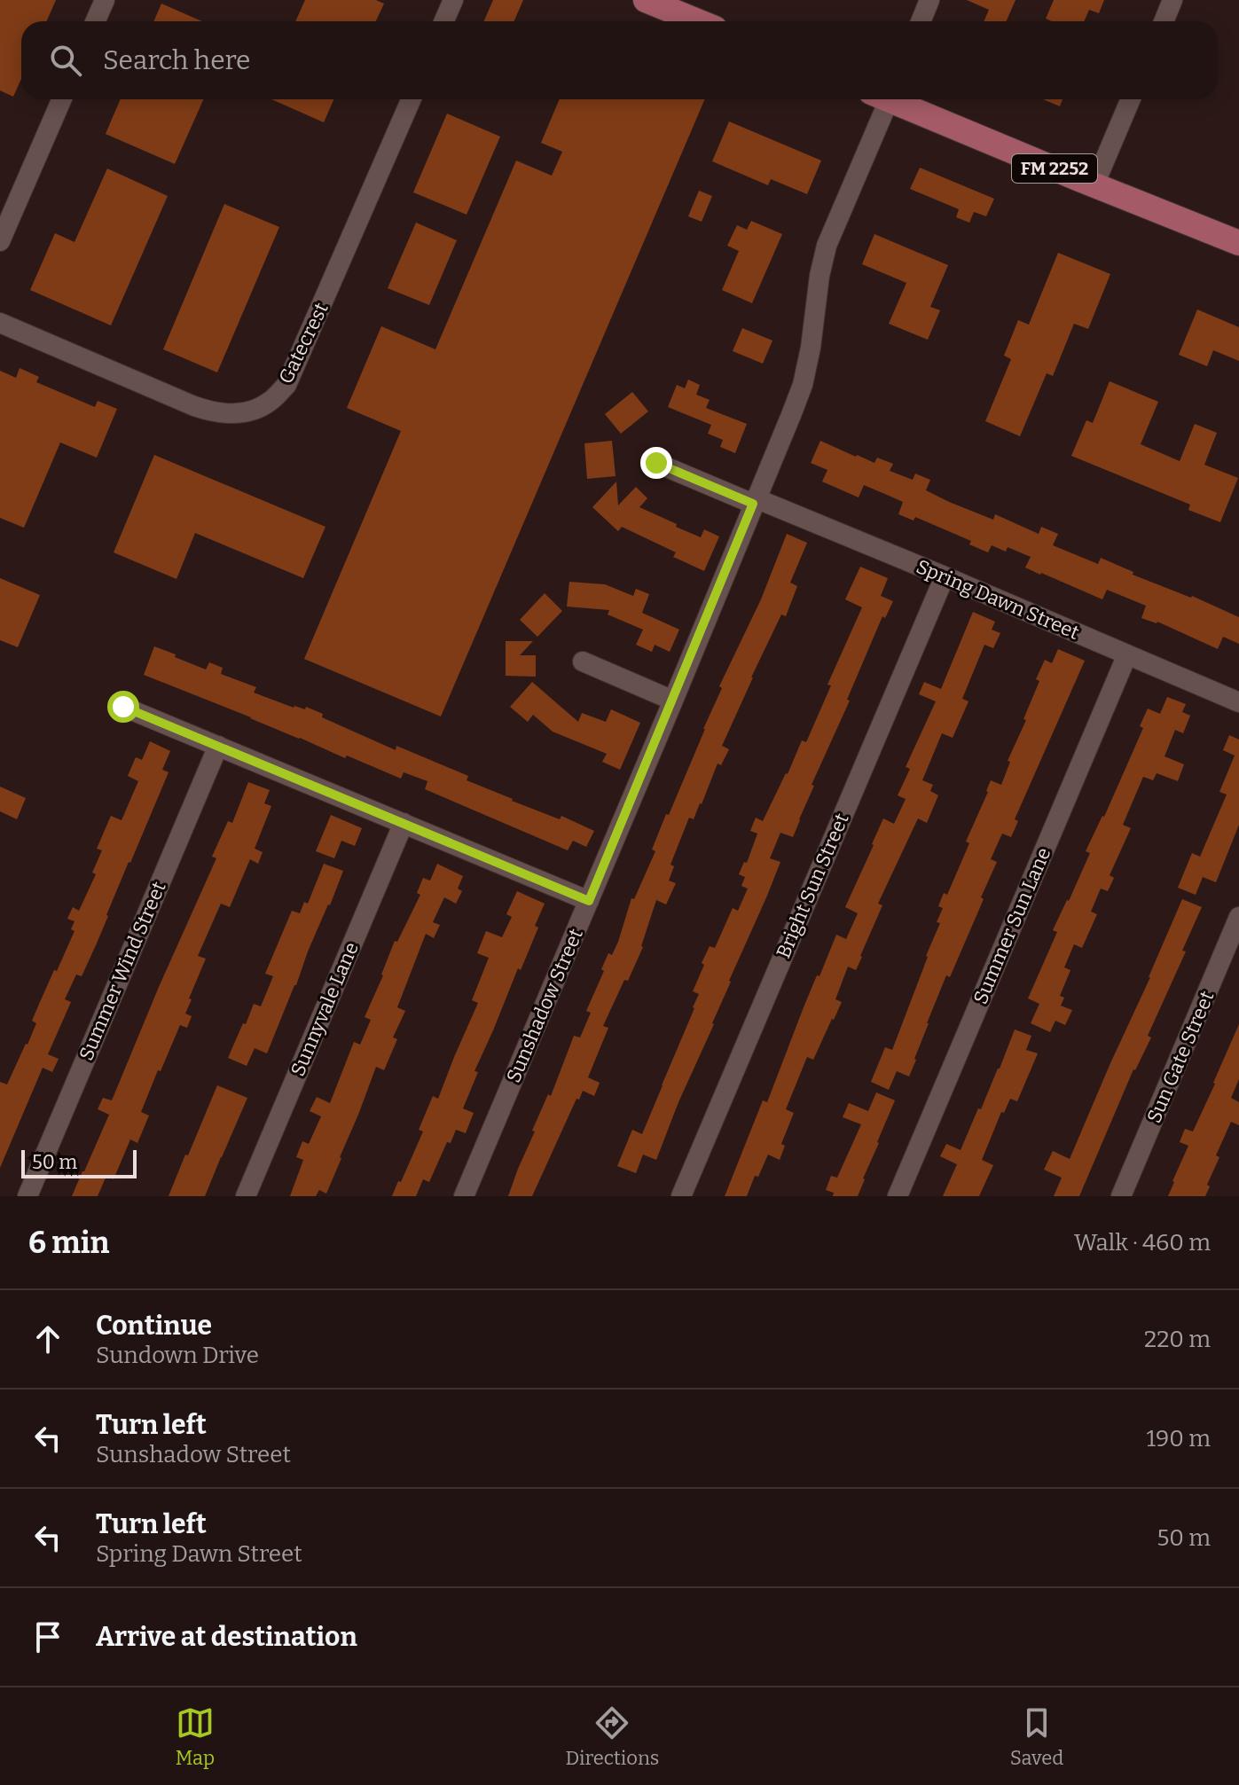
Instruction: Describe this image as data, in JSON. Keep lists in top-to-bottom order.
{
  "streets": {
    "main road": ["FM 2252"],
    "street": [
      "Gatecrest",
      "Spring Dawn Street",
      "Bright Sun Street",
      "Summer Sun Lane",
      "Summer Wind Street",
      "Sunshadow Street",
      "Sunnyvale Lane",
      "Sun Gate Street"
    ]
  },
  "crossings": [
    ["Spring Dawn Street", "Bright Sun Street"],
    ["Spring Dawn Street", "Summer Sun Lane"],
    ["Spring Dawn Street", "Sunshadow Street"]
  ],
  "scale_bar": "50 m",
  "page": {
    "search": "Search here",
    "scale": "50 m",
    "heading": ["6 min", "Walk · 460 m"],
    "list": [
      ["Continue", "Sundown Drive", "220 m"],
      ["Turn left", "Sunshadow Street", "190 m"],
      ["Turn left", "Spring Dawn Street", "50 m"],
      "Arrive at destination"
    ],
    "nav": ["Map", "Directions", "Saved"]
  }
}
